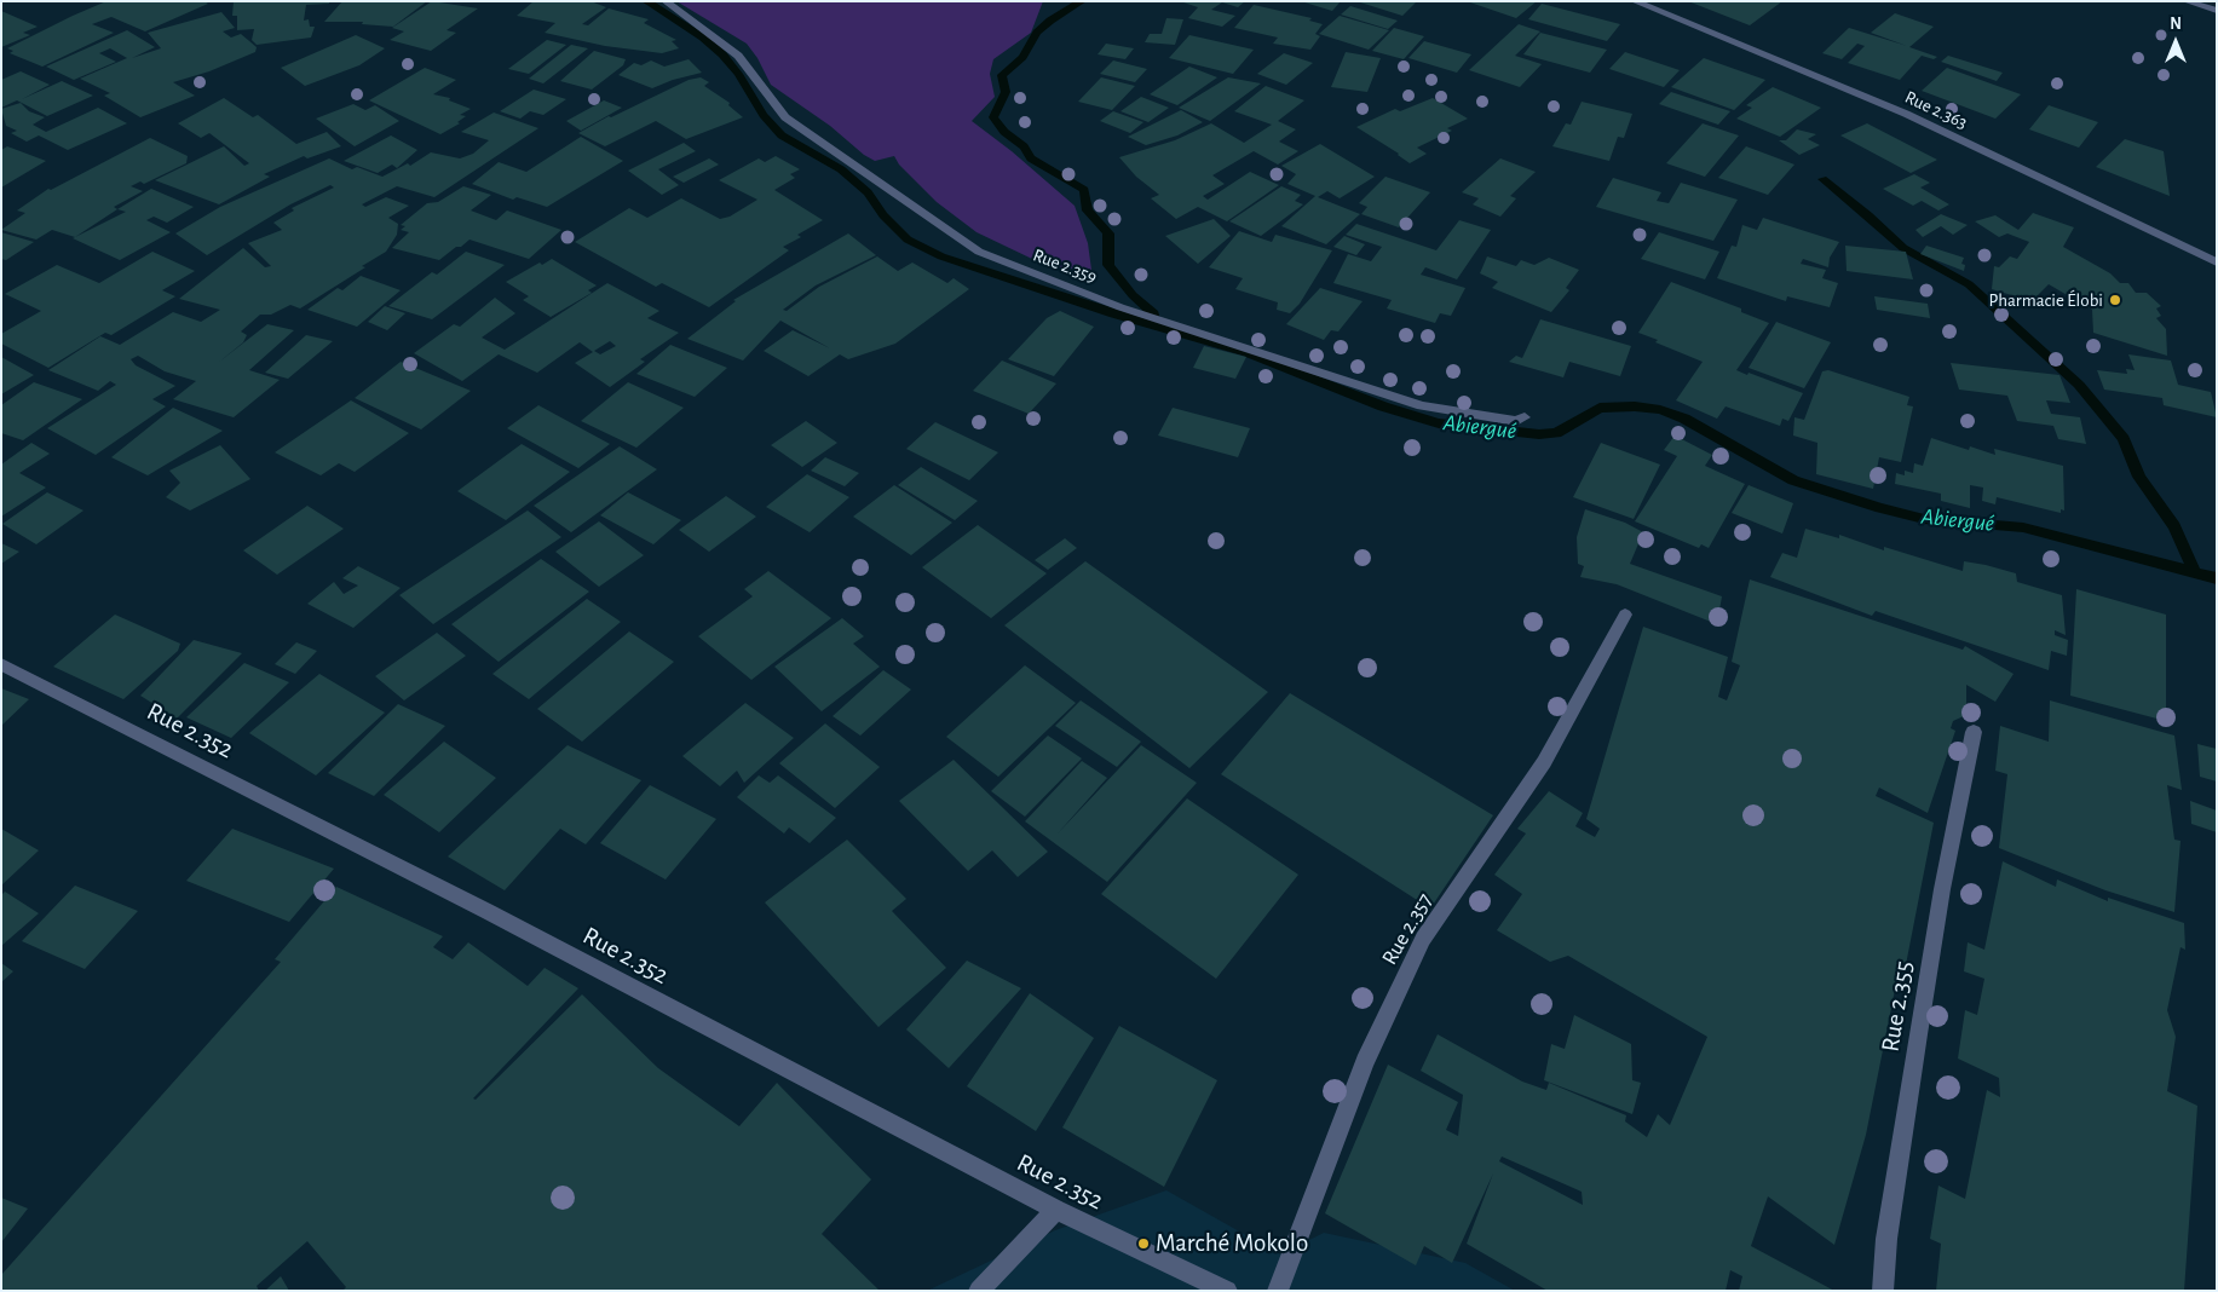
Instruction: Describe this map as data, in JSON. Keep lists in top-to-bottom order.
{
  "streets": {
    "street": [
      "Rue 2.363",
      "Rue 2.359",
      "Rue 2.352",
      "Rue 2.357",
      "Rue 2.355"
    ]
  },
  "water": ["Abiergué"],
  "places": ["Pharmacie Élobi", "Marché Mokolo"],
  "north": "top"
}
